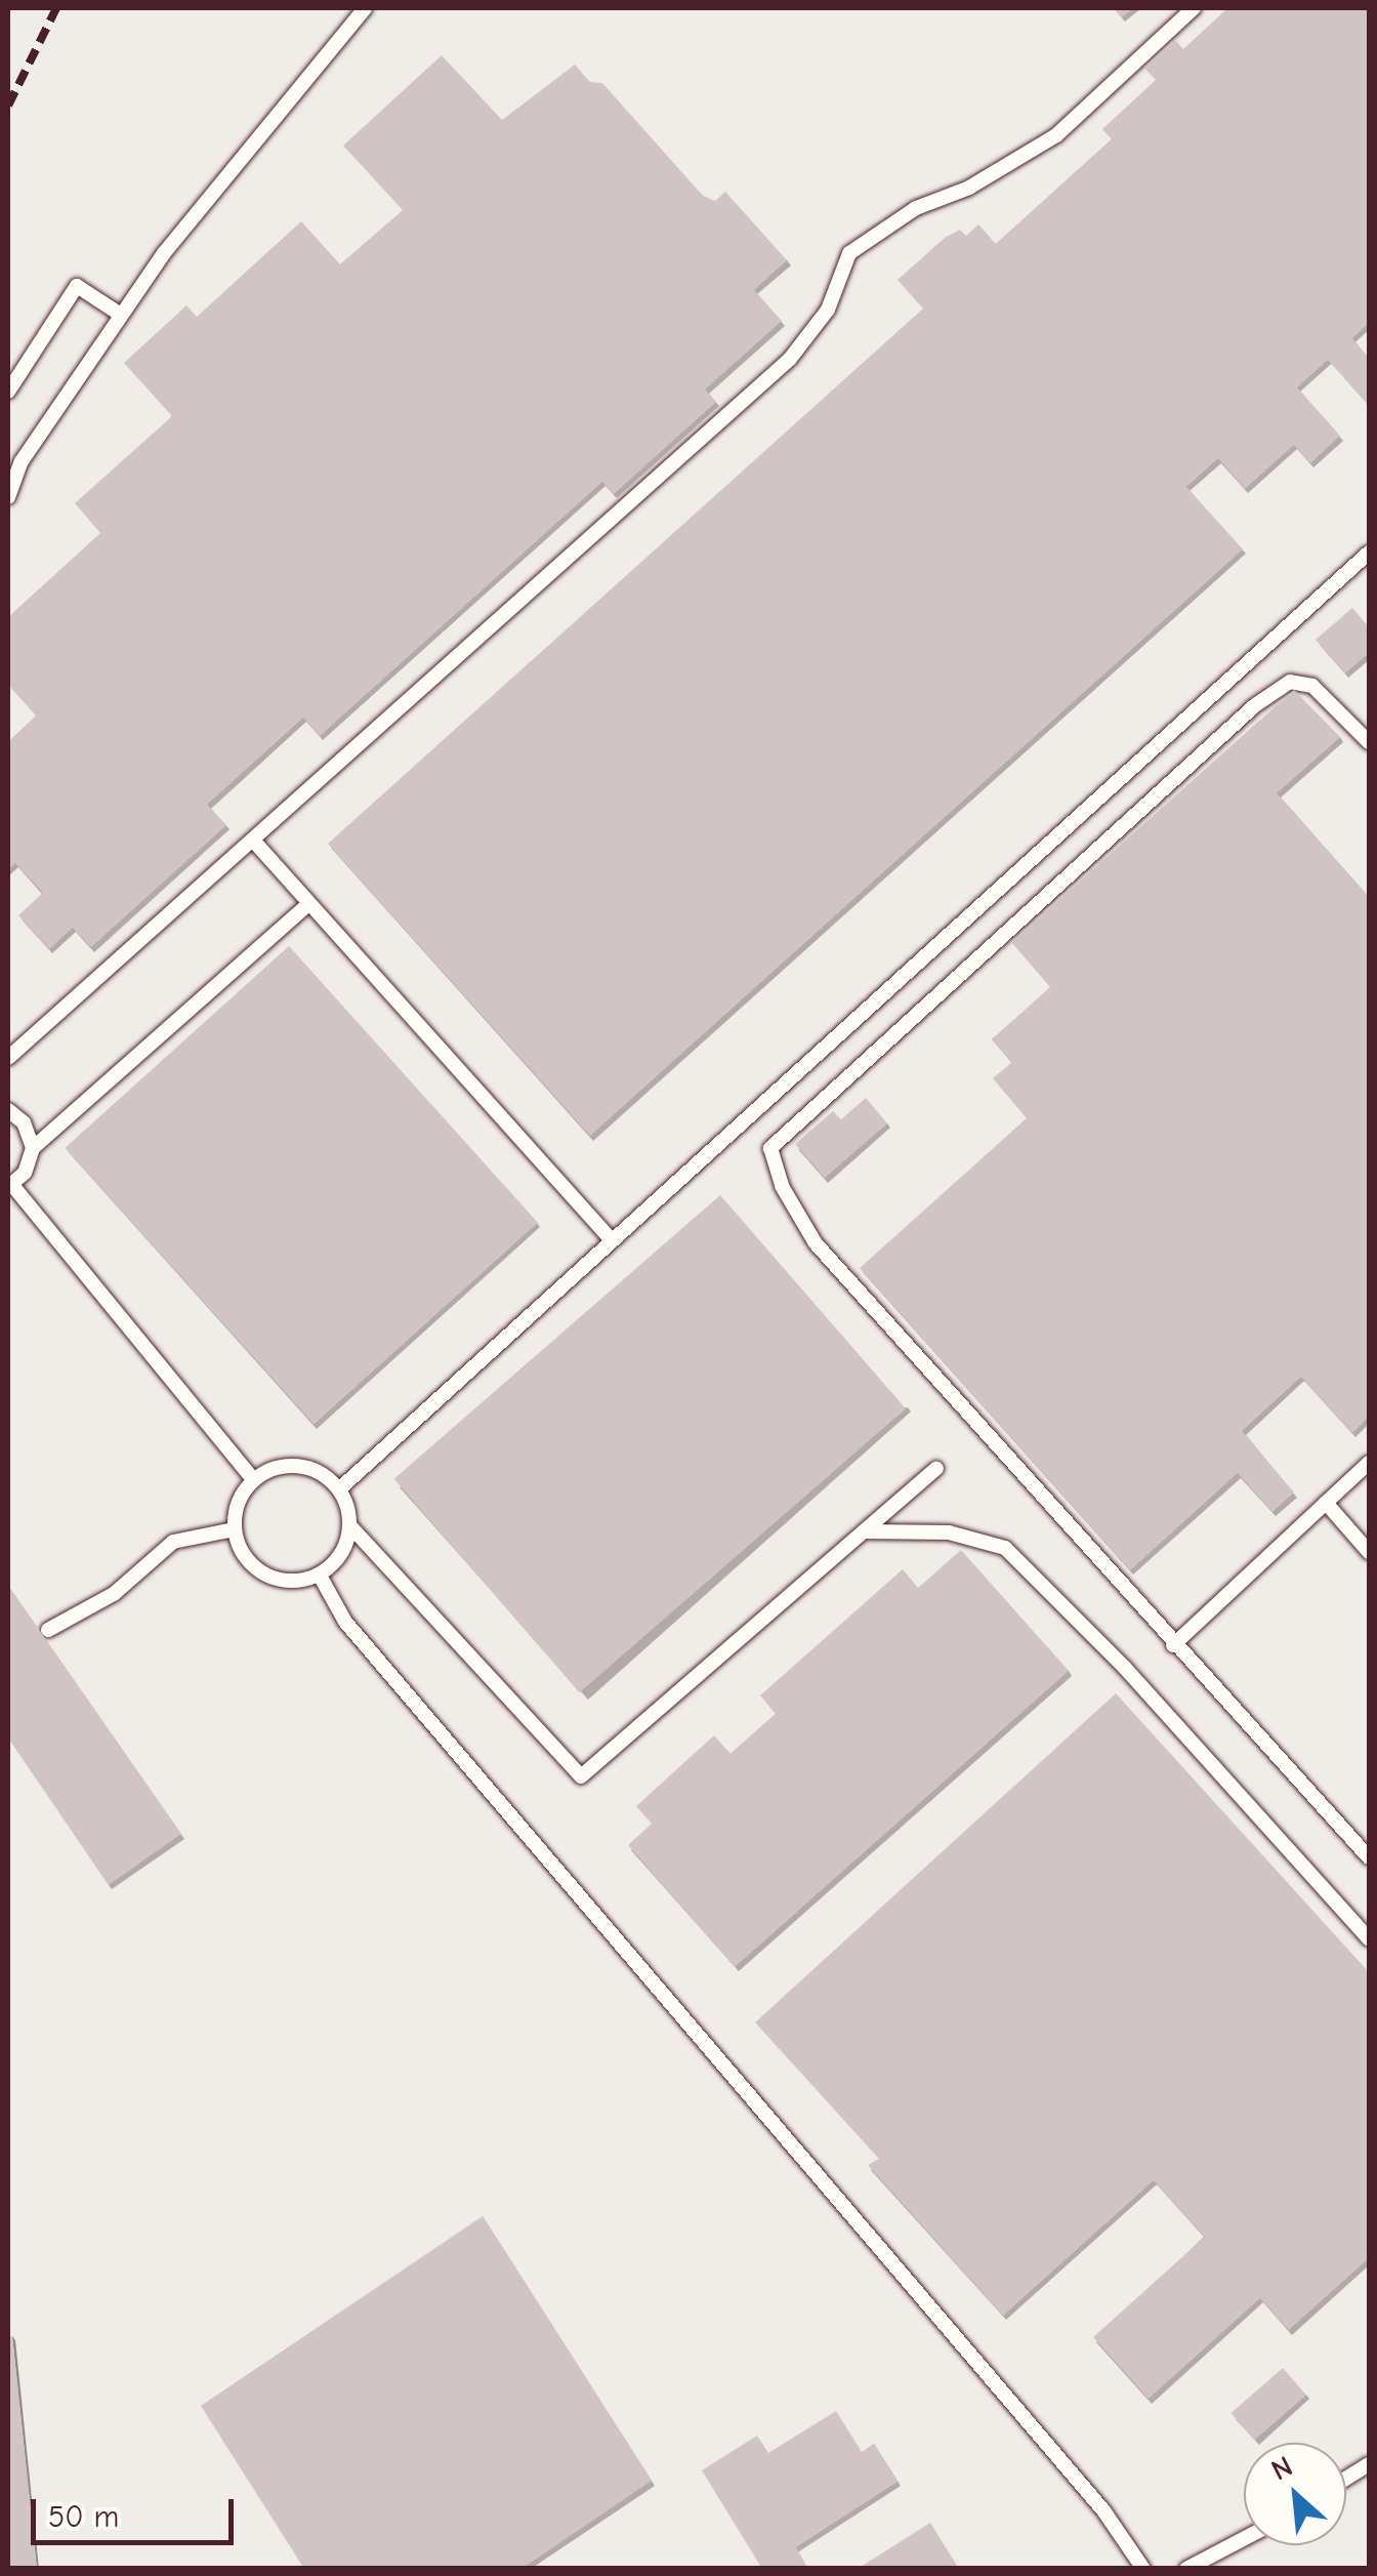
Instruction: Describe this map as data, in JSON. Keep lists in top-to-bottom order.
{
  "scale_bar": "50 m",
  "north": "top left"
}
